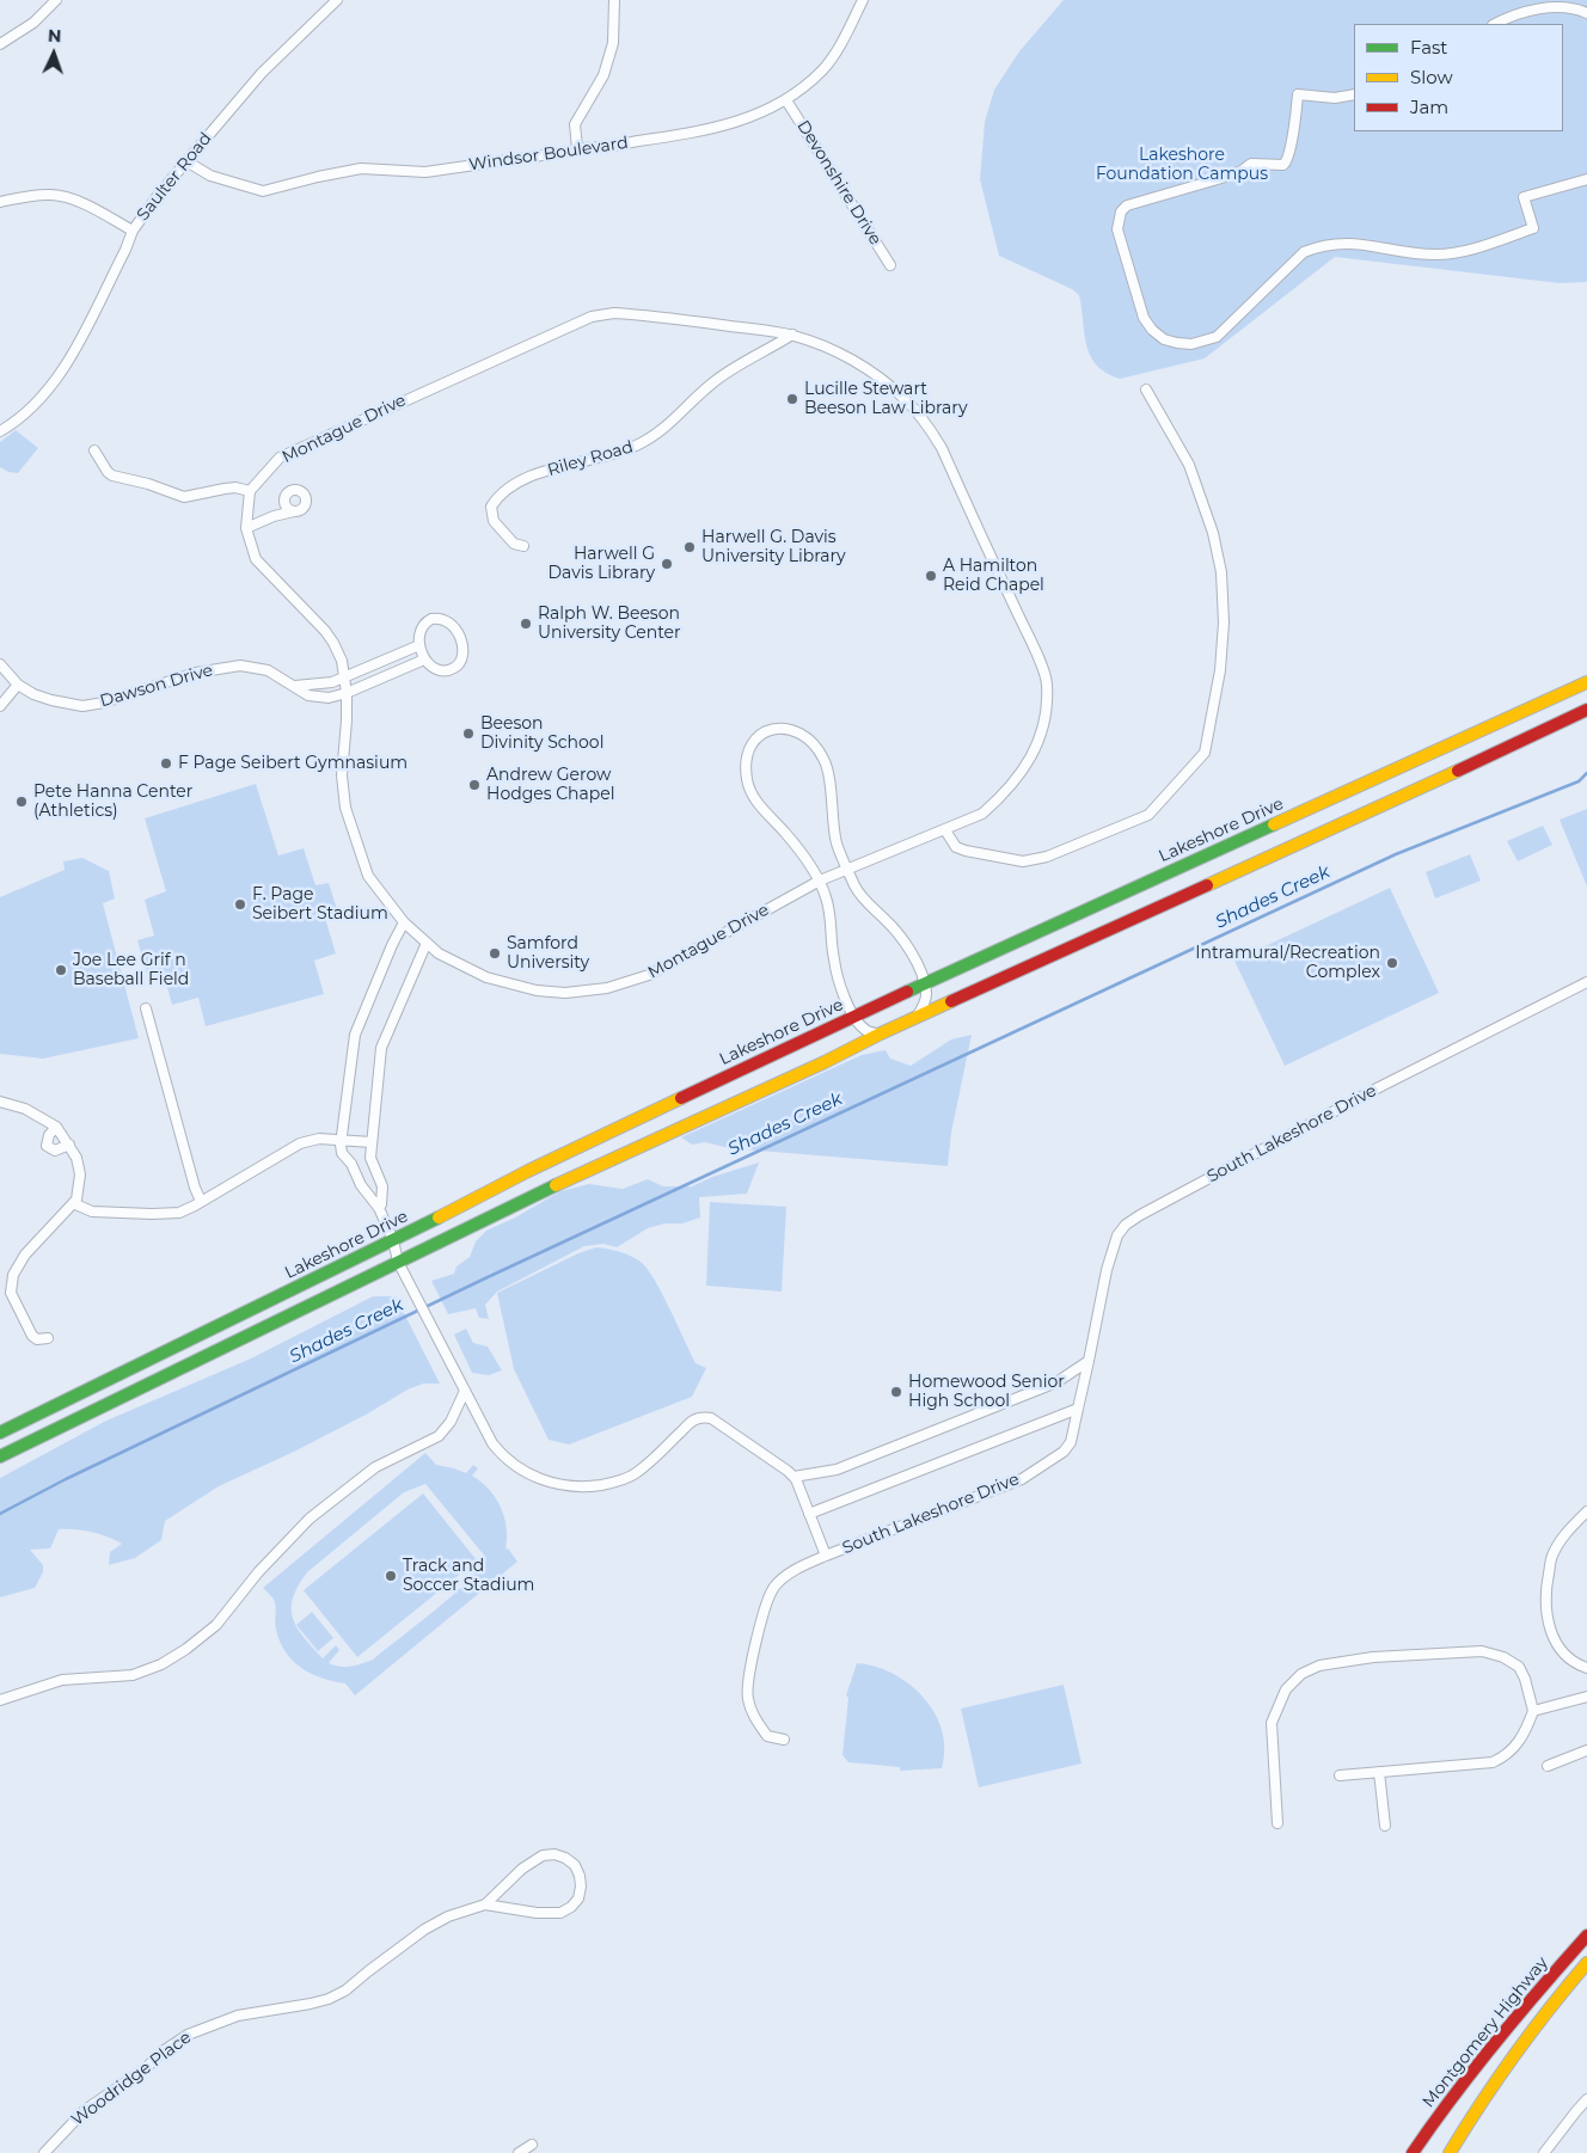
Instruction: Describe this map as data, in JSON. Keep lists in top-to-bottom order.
{
  "streets": {
    "main road": ["Lakeshore Drive", "Montgomery Highway"],
    "street": [
      "Windsor Boulevard",
      "Saulter Road",
      "Devonshire Drive",
      "Montague Drive",
      "Riley Road",
      "Dawson Drive",
      "South Lakeshore Drive",
      "Woodridge Place"
    ]
  },
  "crossings": [
    ["Windsor Boulevard", "Saulter Road"],
    ["Windsor Boulevard", "Devonshire Drive"],
    ["Montague Drive", "Riley Road"],
    ["Montague Drive", "Dawson Drive"],
    ["Lakeshore Drive", "South Lakeshore Drive"]
  ],
  "water": ["Shades Creek"],
  "parks": ["Lakeshore Foundation Campus"],
  "places": [
    "Lucille Stewart Beeson Law Library",
    "Harwell G. Davis University Library",
    "Harwell G Davis Library",
    "A Hamilton Reid Chapel",
    "Ralph W. Beeson University Center",
    "Beeson Divinity School",
    "F Page Seibert Gymnasium",
    "Andrew Gerow Hodges Chapel",
    "Pete Hanna Center (Athletics)",
    "F. Page Seibert Stadium",
    "Samford University",
    "Intramural/Recreation Complex",
    "Joe Lee Grif n Baseball Field",
    "Homewood Senior High School",
    "Track and Soccer Stadium"
  ],
  "legend": ["Fast", "Slow", "Jam"],
  "north": "top"
}
